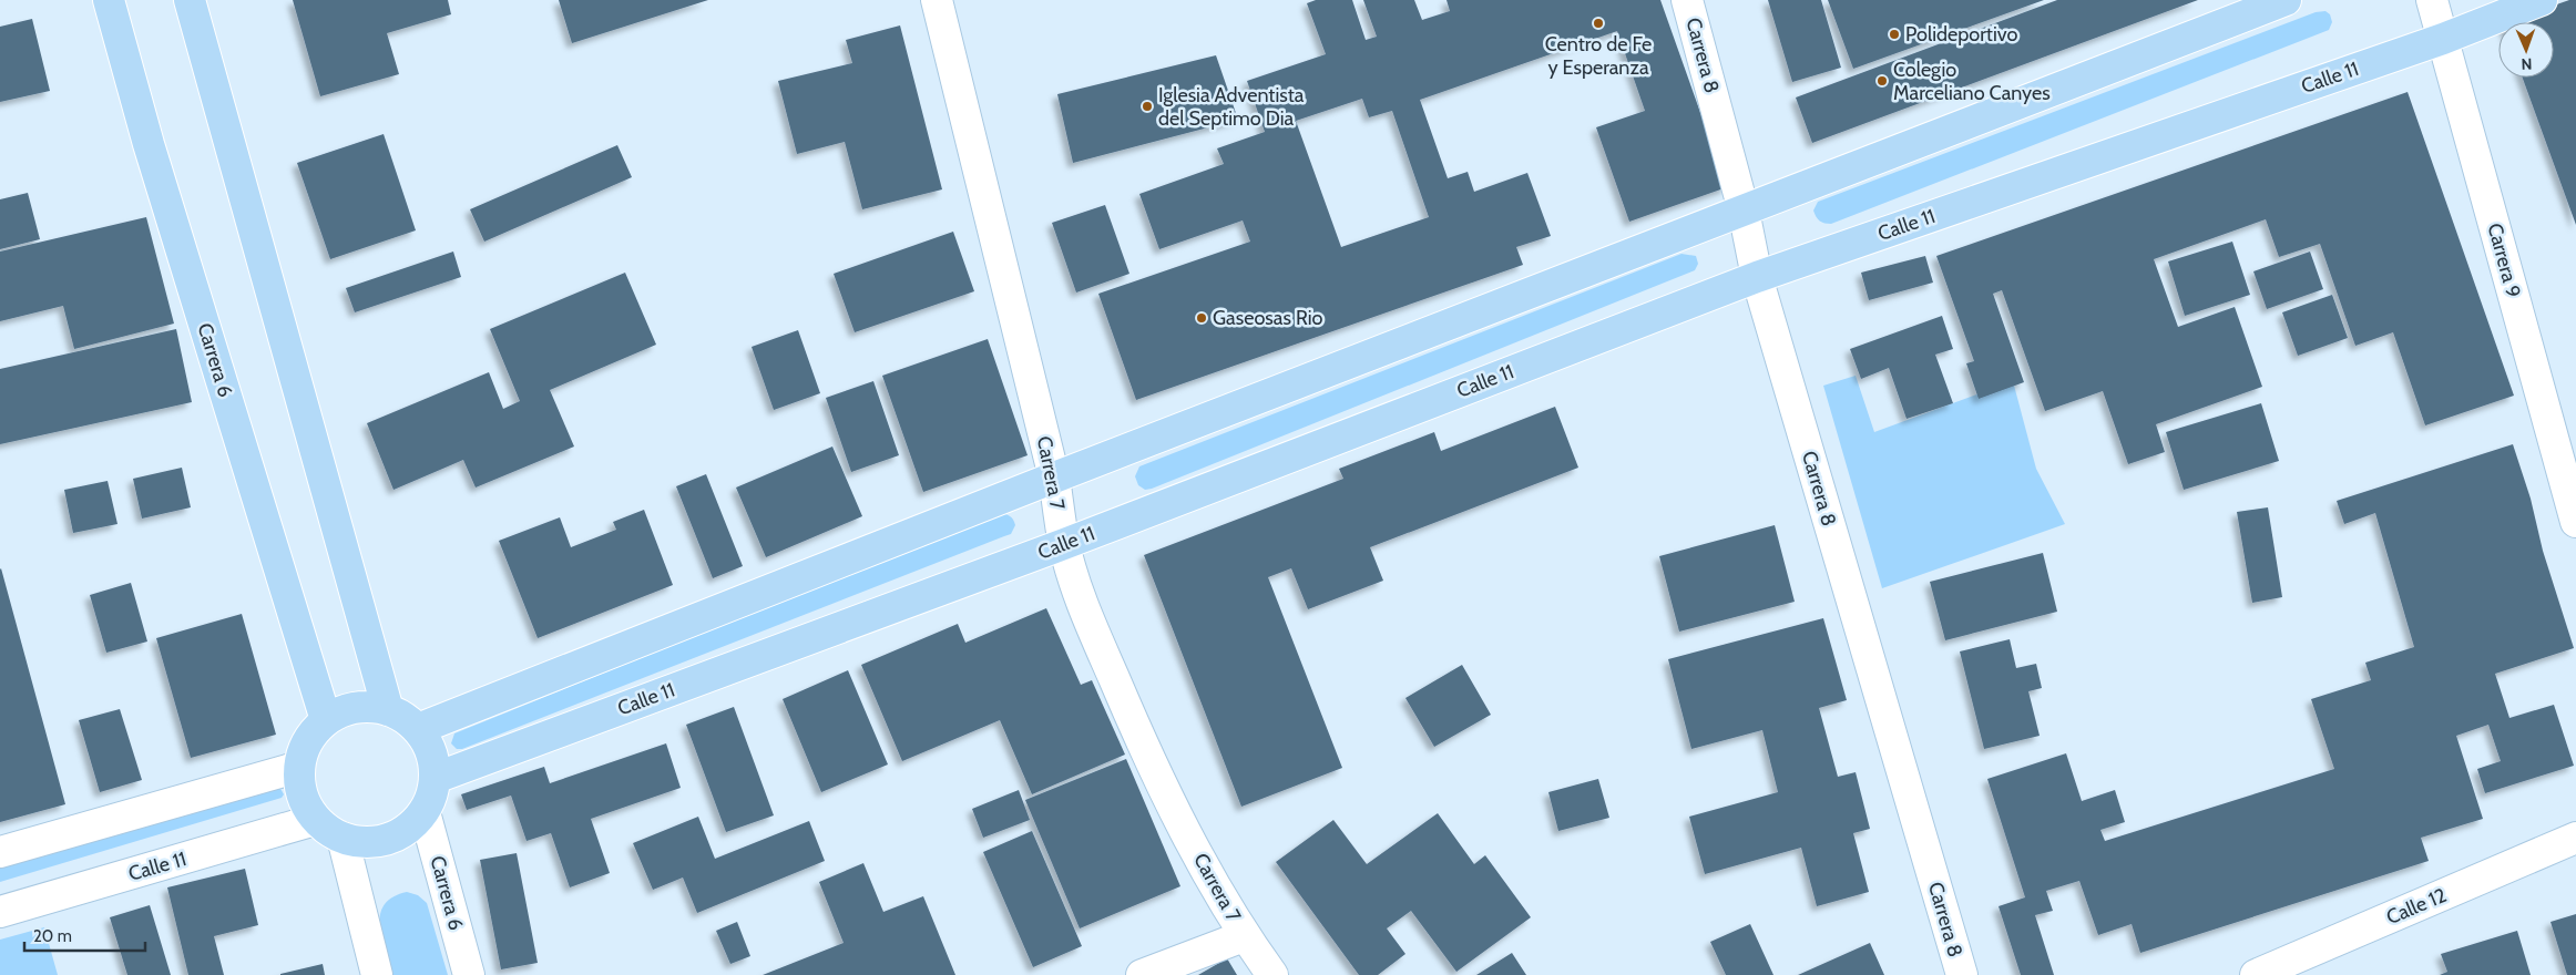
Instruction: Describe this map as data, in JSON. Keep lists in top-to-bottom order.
{
  "streets": {
    "main road": ["Calle 11", "Carrera 6"],
    "street": [
      "Carrera 8",
      "Carrera 9",
      "Carrera 7",
      "Calle 12"
    ]
  },
  "crossings": [
    ["Carrera 8", "Calle 11"],
    ["Calle 11", "Carrera 9"],
    ["Calle 11", "Carrera 6"],
    ["Calle 11", "Carrera 7"]
  ],
  "places": [
    "Centro de Fe y Esperanza",
    "Polideportivo",
    "Colegio Marceliano Canyes",
    "Iglesia Adventista del Septimo Dia",
    "Gaseosas Rio"
  ],
  "scale_bar": "20 m",
  "north": "bottom"
}
